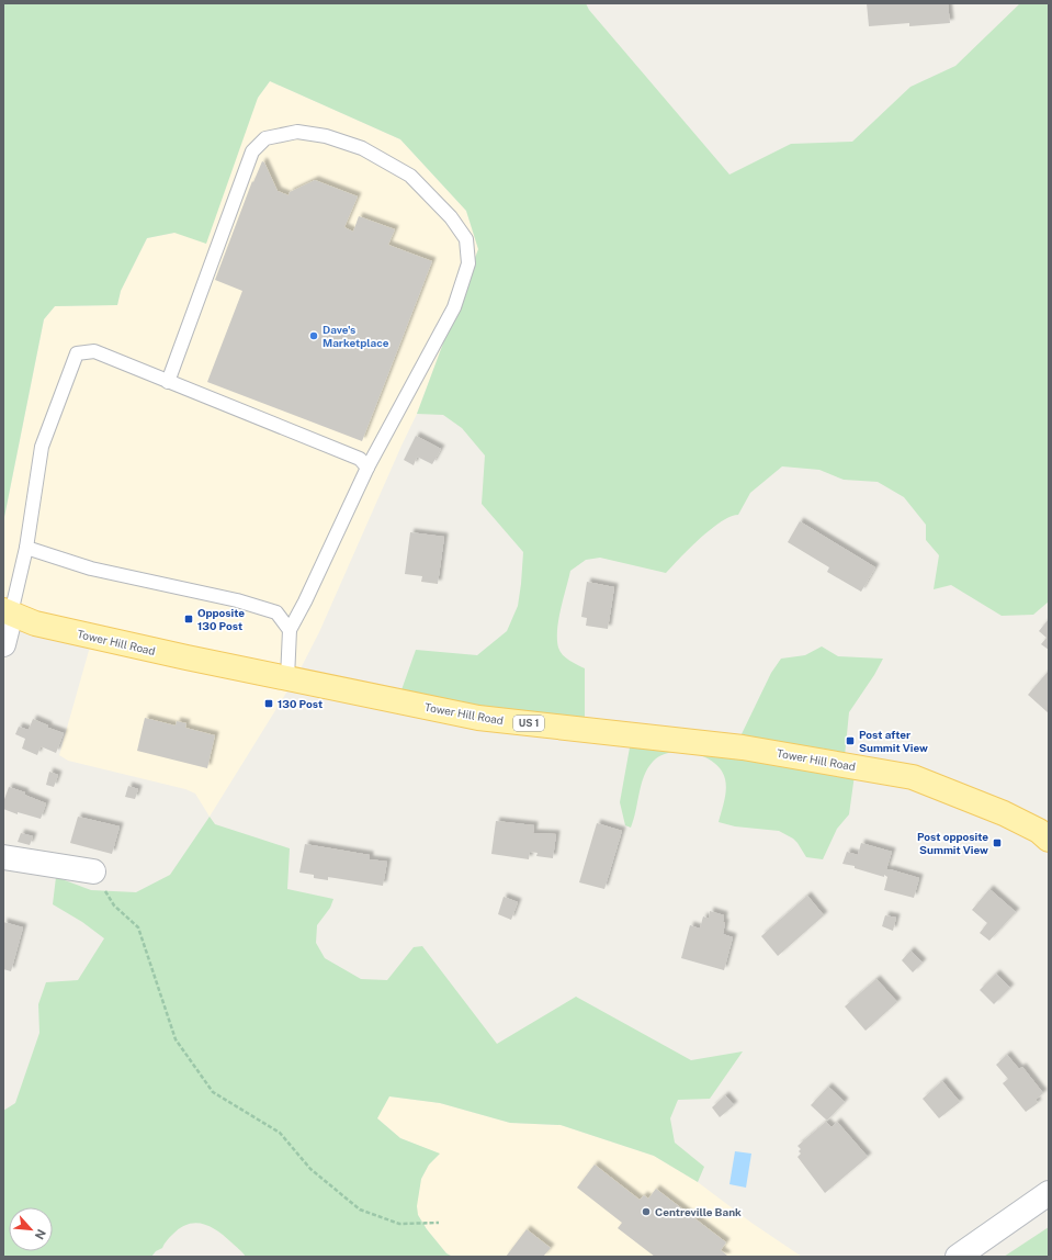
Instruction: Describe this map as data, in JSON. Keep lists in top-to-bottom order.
{
  "streets": {
    "main road": ["Tower Hill Road", "US 1"]
  },
  "places": {
    "other": ["Dave's Marketplace", "Centreville Bank"],
    "transit": [
      "Opposite 130 Post",
      "130 Post",
      "Post after Summit View",
      "Post opposite Summit View"
    ]
  },
  "north": "bottom right"
}
